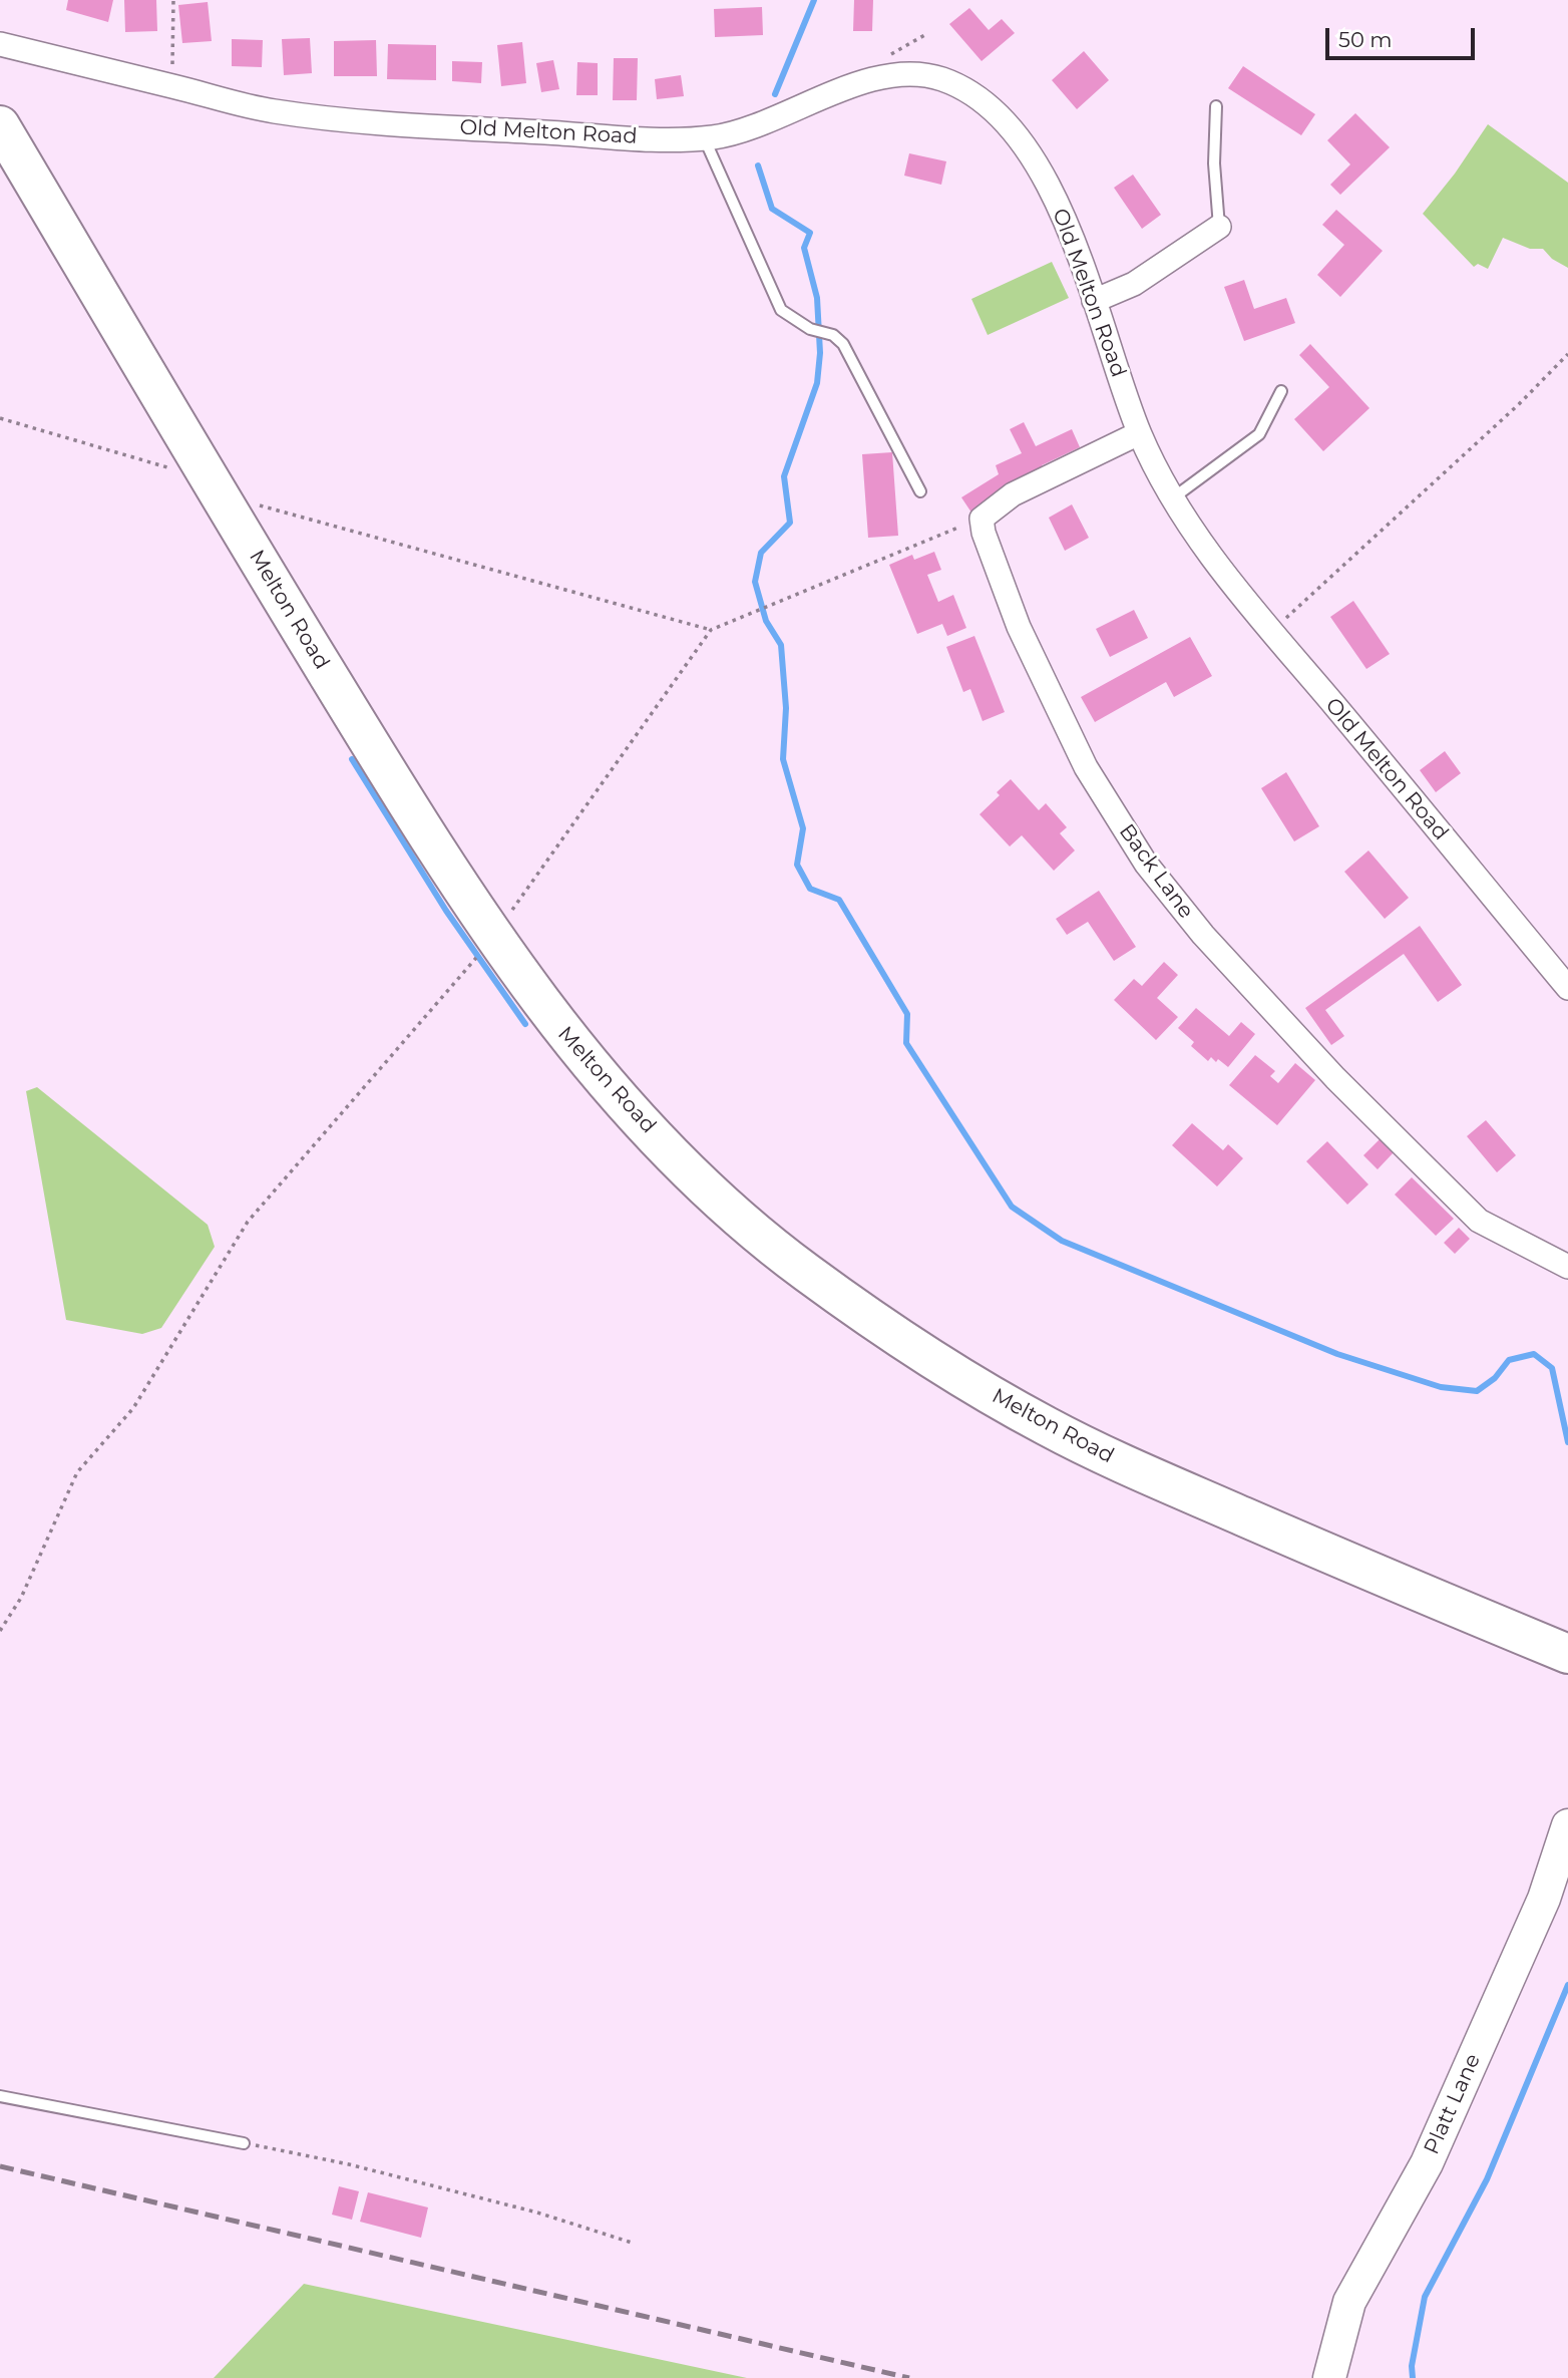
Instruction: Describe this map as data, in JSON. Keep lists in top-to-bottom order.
{
  "streets": {
    "highway": ["Melton Road"],
    "street": ["Old Melton Road", "Back Lane", "Platt Lane"]
  },
  "scale_bar": "50 m"
}
